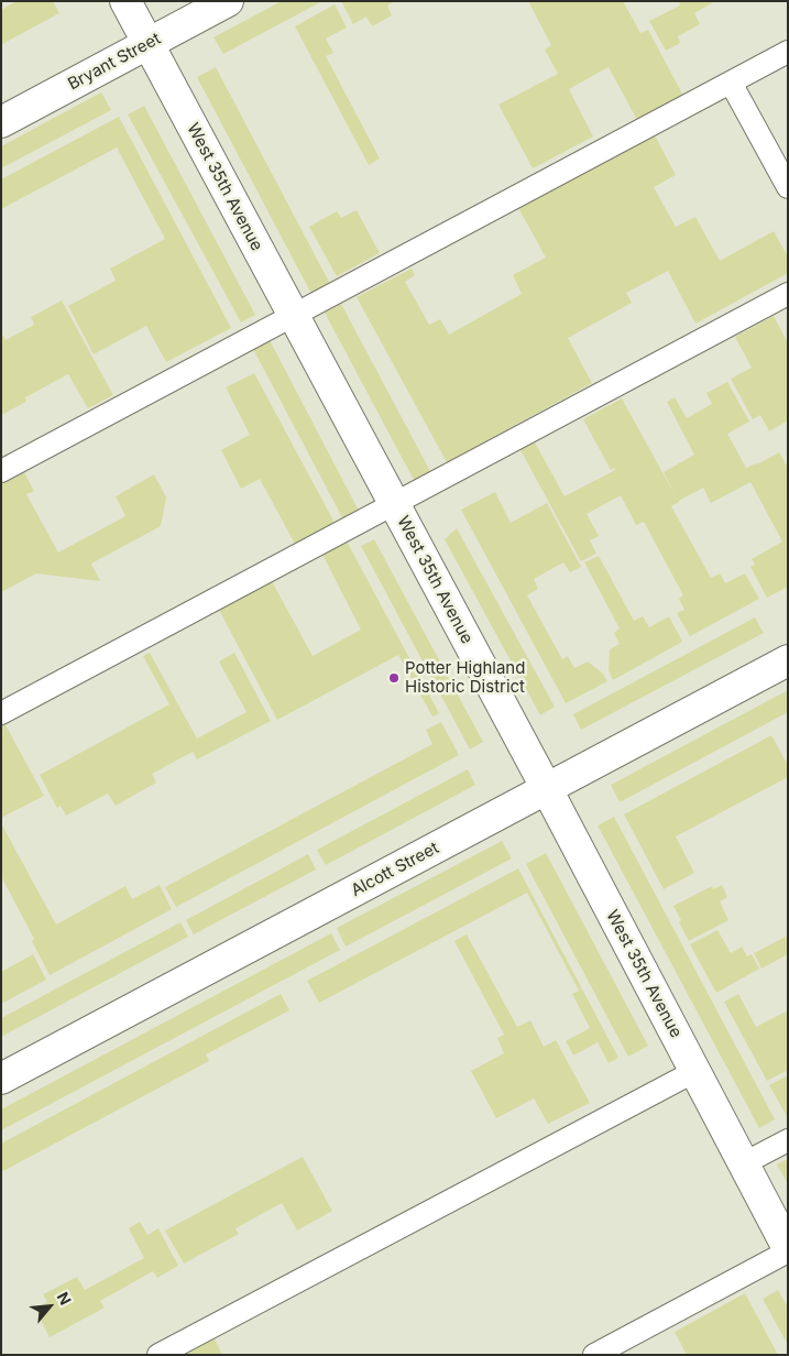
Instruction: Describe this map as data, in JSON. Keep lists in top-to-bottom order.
{
  "streets": {
    "street": ["Bryant Street", "West 35th Avenue", "Alcott Street"]
  },
  "crossings": [
    ["Bryant Street", "West 35th Avenue"],
    ["West 35th Avenue", "Alcott Street"]
  ],
  "places": ["Potter Highland Historic District"],
  "north": "top right"
}
